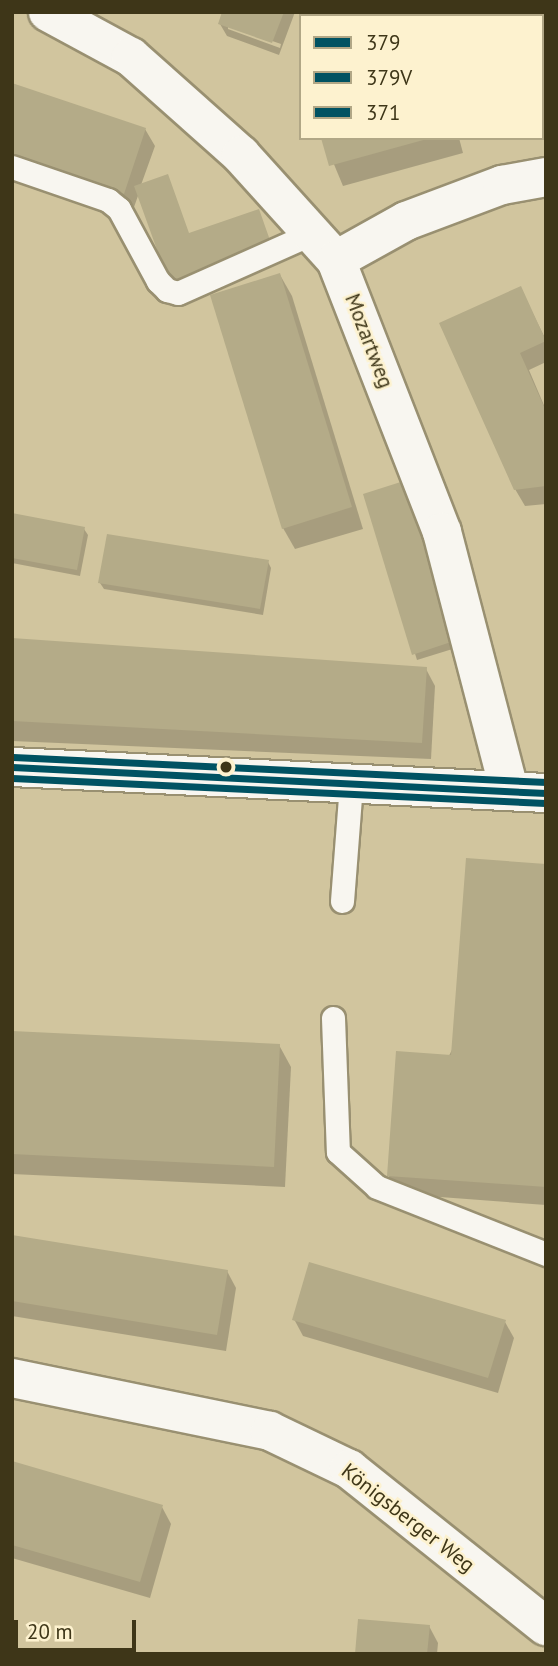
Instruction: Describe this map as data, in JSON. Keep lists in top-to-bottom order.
{
  "streets": {
    "street": ["Mozartweg", "Königsberger Weg"]
  },
  "lines": ["transit line 371", "transit line 379", "transit line 379V"],
  "legend": ["379", "379V", "371"],
  "scale_bar": "20 m"
}
